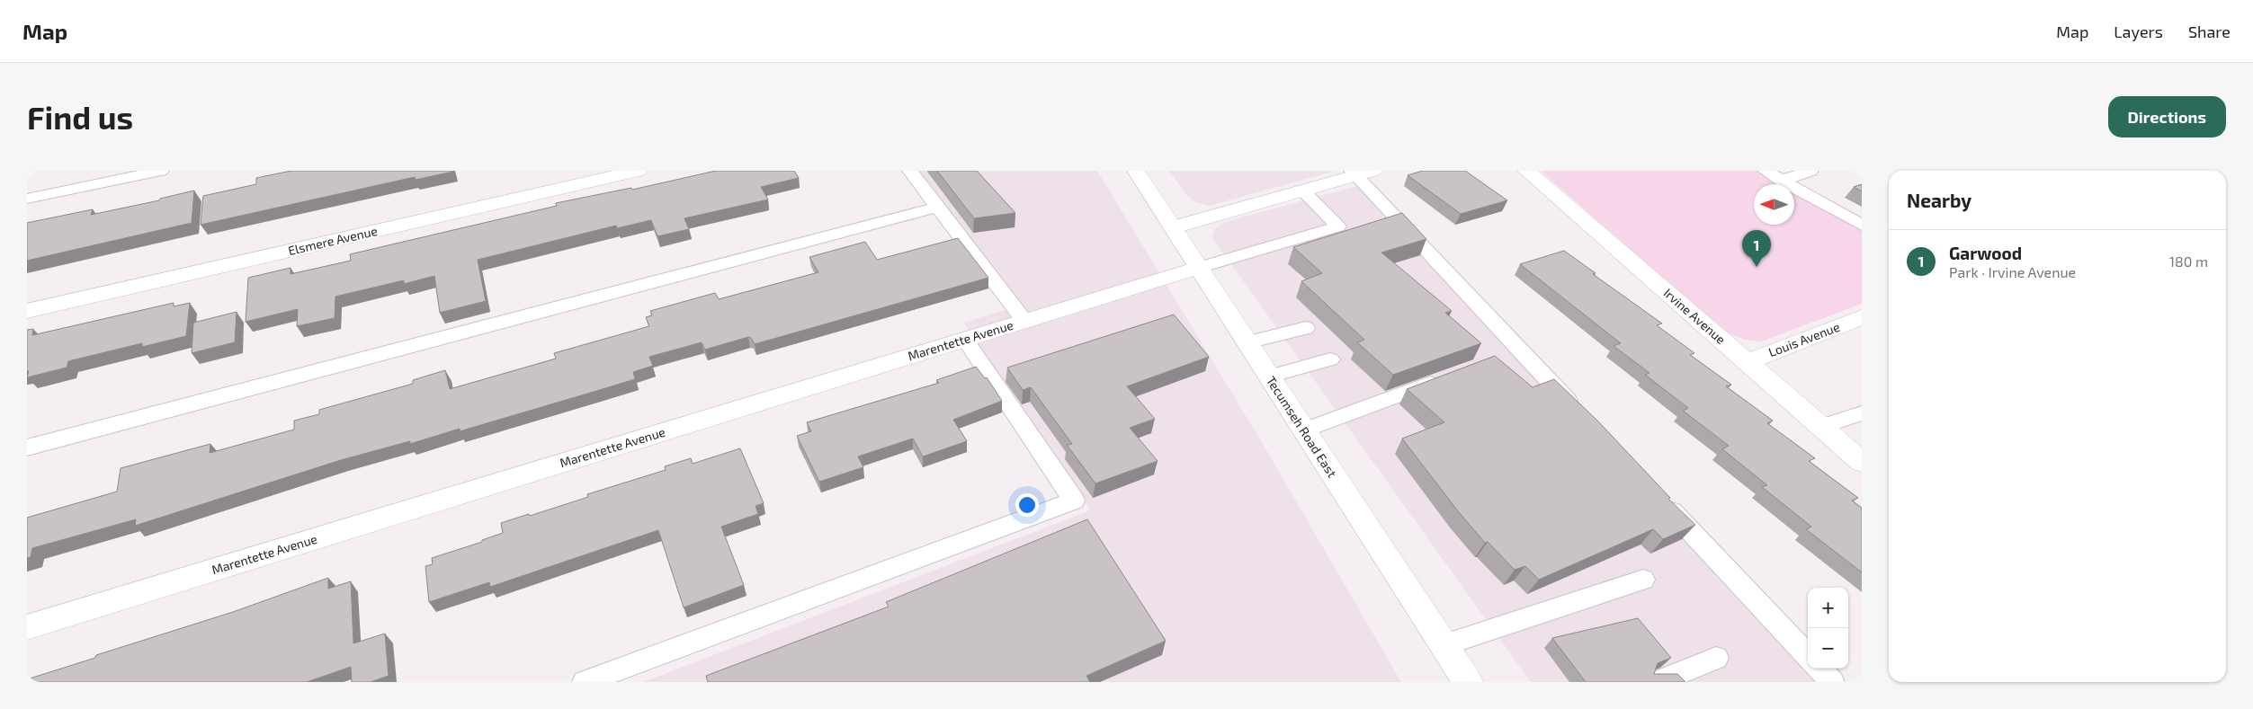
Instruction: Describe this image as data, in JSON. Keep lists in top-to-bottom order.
{
  "streets": {
    "street": [
      "Elsmere Avenue",
      "Irvine Avenue",
      "Louis Avenue",
      "Marentette Avenue",
      "Tecumseh Road East"
    ]
  },
  "crossings": [
    ["Irvine Avenue", "Louis Avenue"],
    ["Marentette Avenue", "Tecumseh Road East"]
  ],
  "north": "left",
  "page": {
    "header": "Map",
    "nav": ["Map", "Layers", "Share"],
    "buttons": "Directions",
    "title": "Find us",
    "heading": "Nearby",
    "list": [
      {
        "mark": "1",
        "name": "Garwood",
        "note": "Park · Irvine Avenue",
        "value": "180 m"
      }
    ],
    "pins": "1",
    "map_buttons": ["+", "−"]
  }
}
